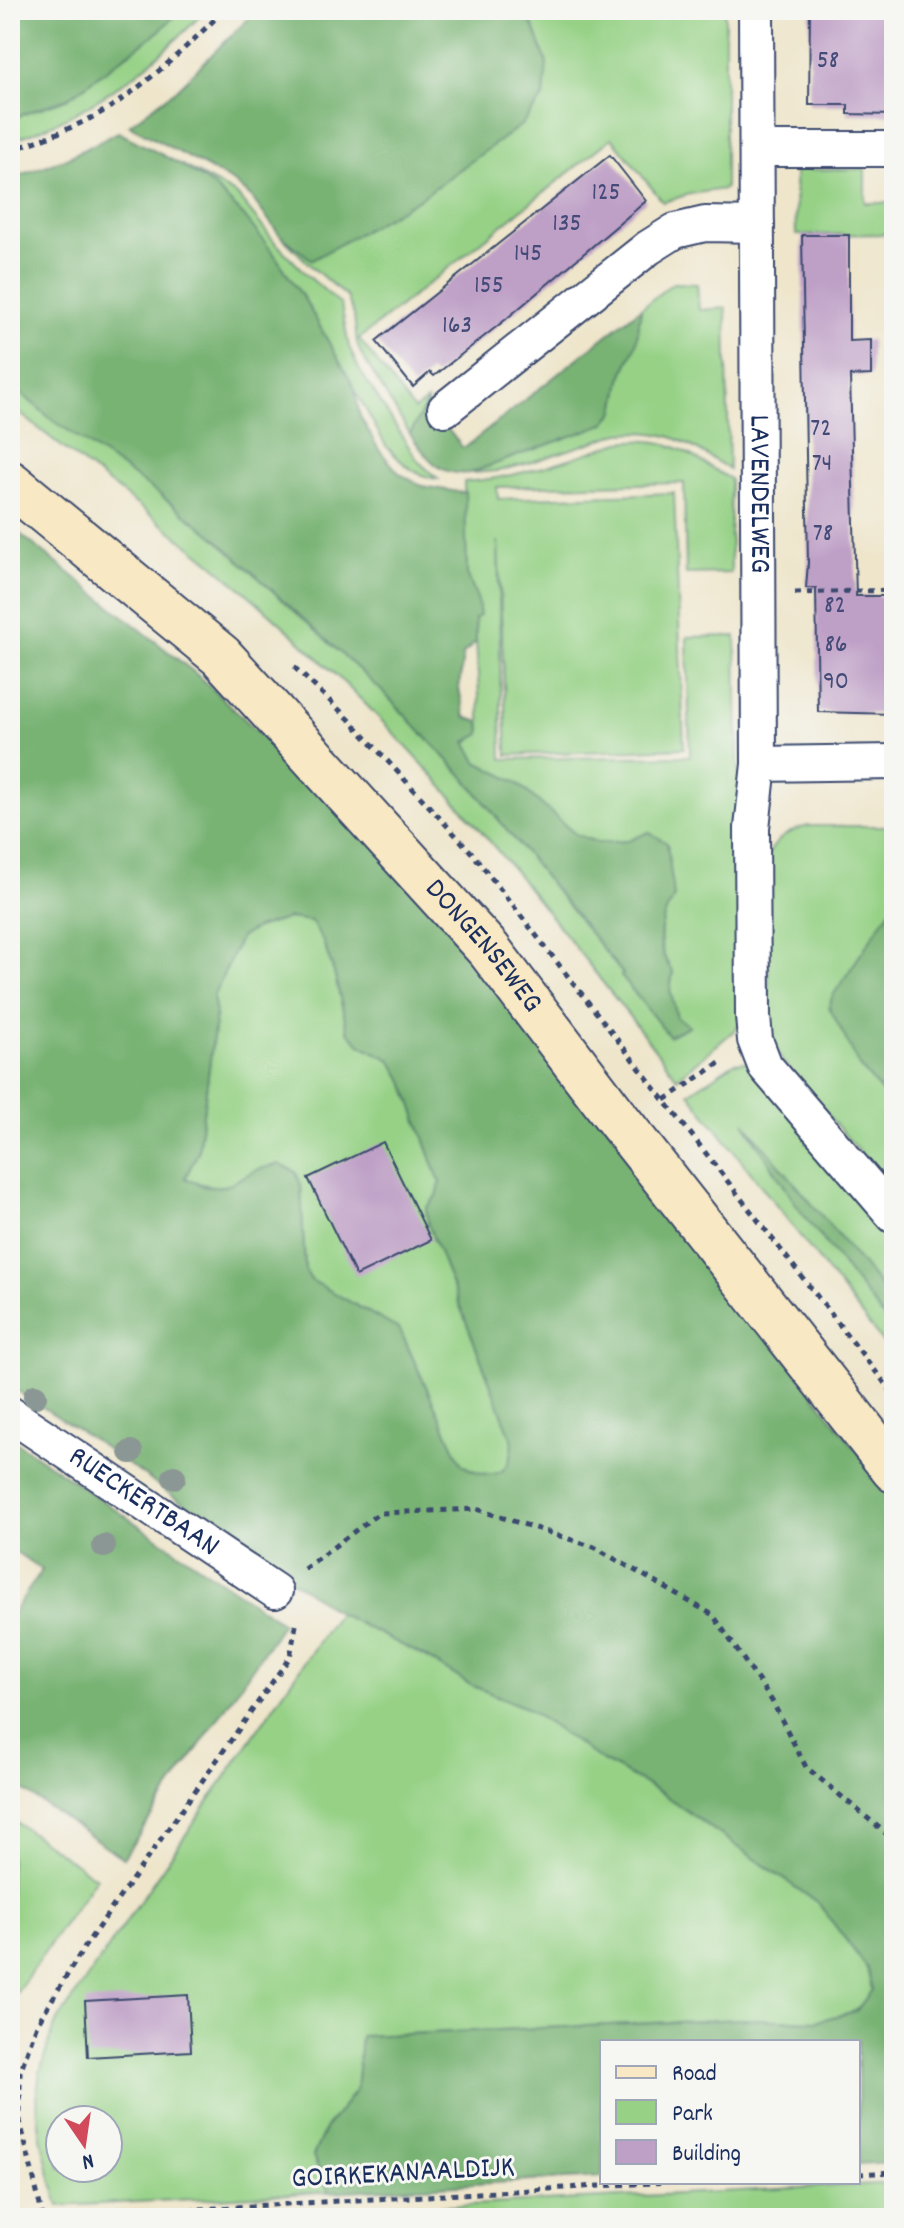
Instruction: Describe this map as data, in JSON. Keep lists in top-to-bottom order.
{
  "streets": {
    "main road": ["DONGENSEWEG"],
    "street": ["LAVENDELWEG", "RUECKERTBAAN"],
    "path": ["GOIRKEKANAALDIJK"]
  },
  "house_numbers": [
    "58",
    "125",
    "135",
    "145",
    "155",
    "163",
    "72",
    "74",
    "78",
    "82",
    "86",
    "90"
  ],
  "legend": ["Road", "Park", "Building"],
  "north": "bottom"
}
